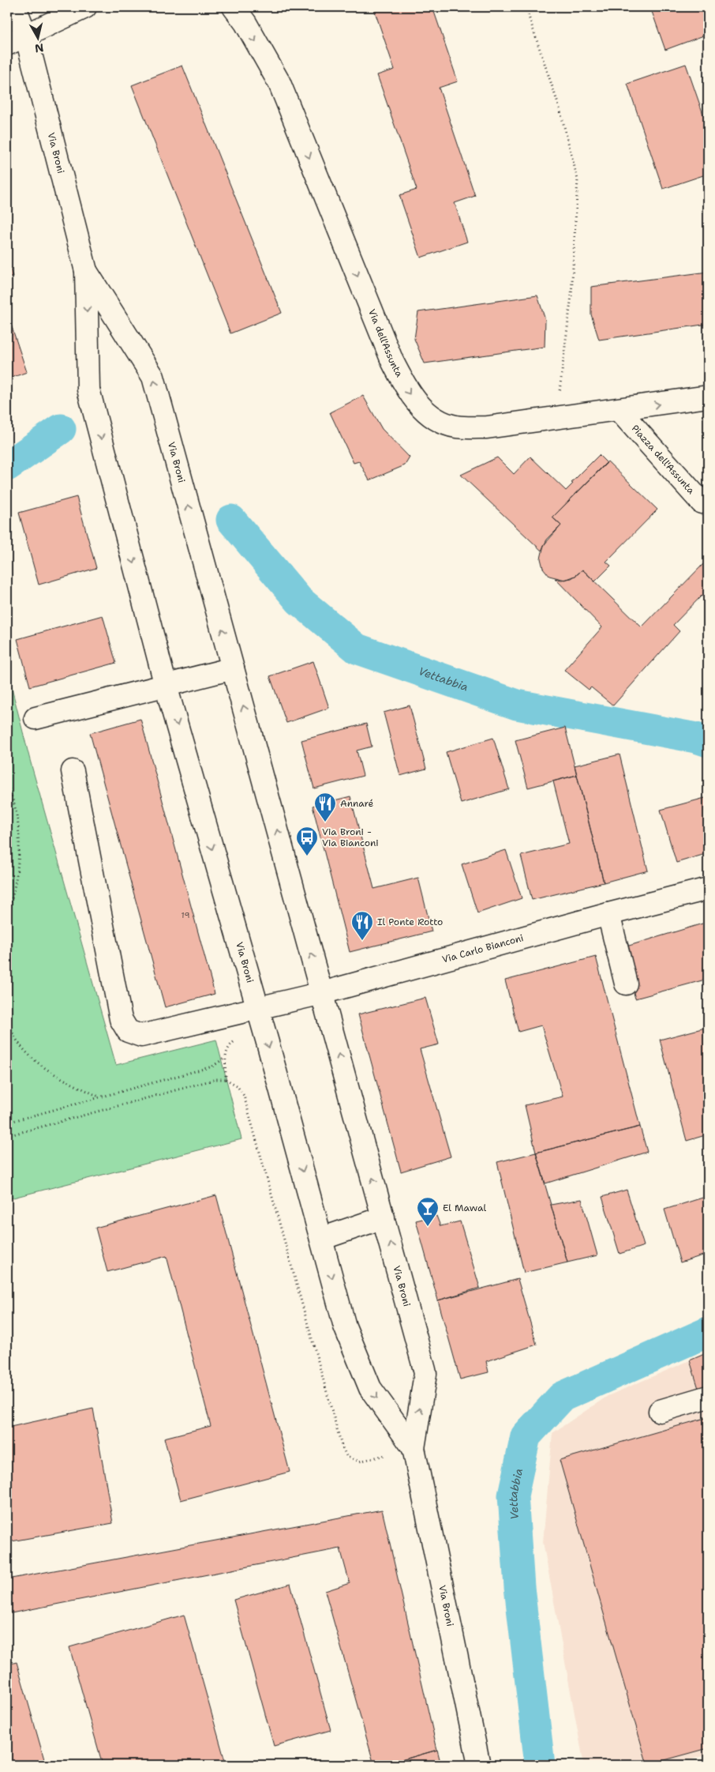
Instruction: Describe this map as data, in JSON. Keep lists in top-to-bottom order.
{
  "streets": {
    "street": [
      "Via Broni",
      "Via dell'Assunta",
      "Piazza dell'Assunta",
      "Via Carlo Bianconi"
    ]
  },
  "crossings": [
    ["Via Broni", "Via Carlo Bianconi"],
    ["Via dell'Assunta", "Piazza dell'Assunta"]
  ],
  "one_way": ["Via dell'Assunta"],
  "water": ["Vettabbia"],
  "places": {
    "restaurant": ["Annaré", "Il Ponte Rotto"],
    "bus stop": ["Via Broni - Via Bianconi"],
    "bar": ["El Mawal"]
  },
  "house_numbers": ["19"],
  "north": "bottom"
}
